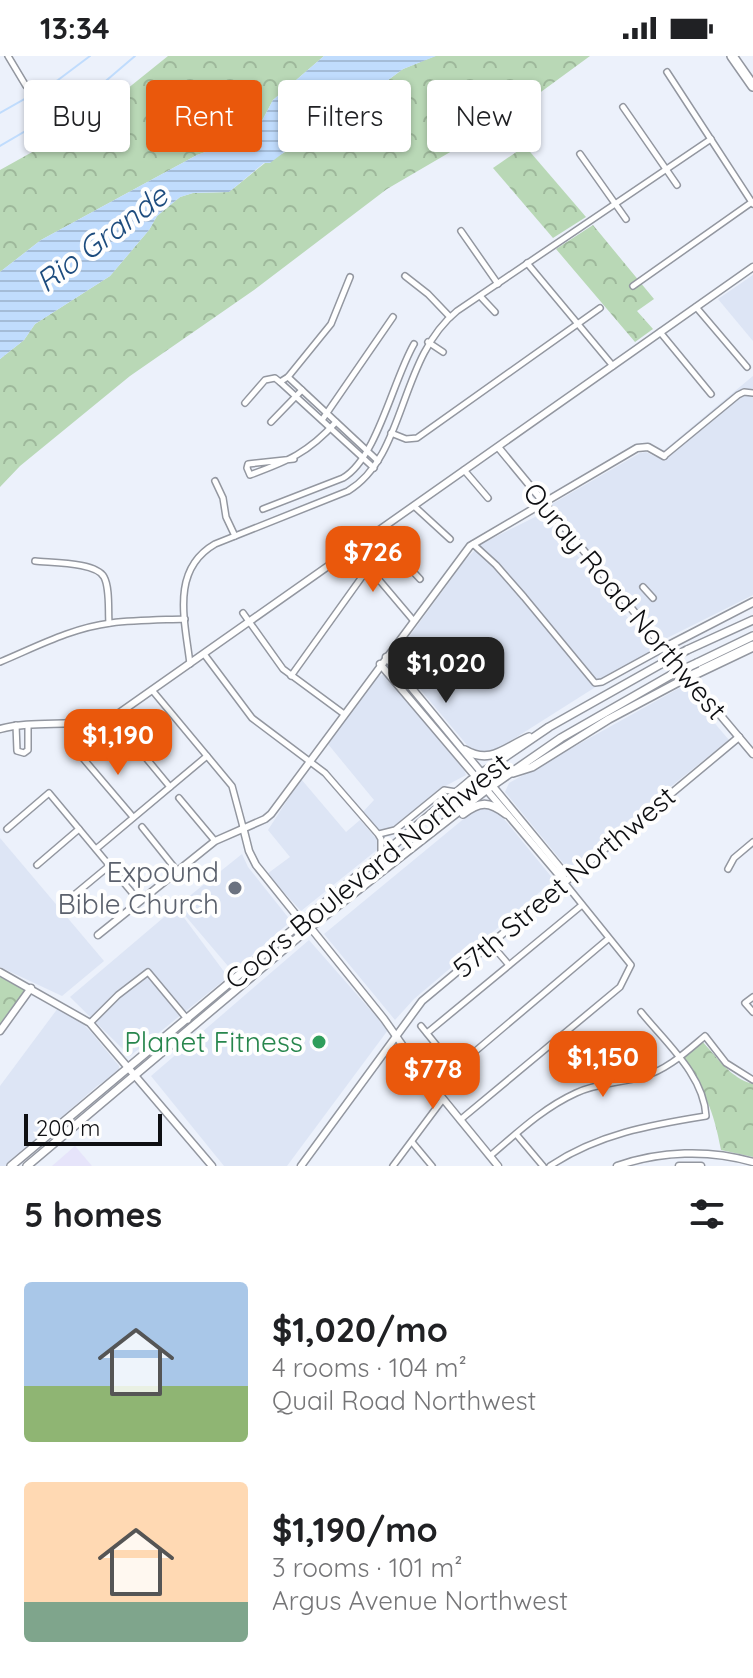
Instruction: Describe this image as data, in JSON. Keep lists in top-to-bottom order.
{
  "streets": {
    "main road": ["Coors Boulevard Northwest"],
    "street": ["Ouray Road Northwest", "57th Street Northwest"]
  },
  "crossings": [
    ["Ouray Road Northwest", "57th Street Northwest"]
  ],
  "water": ["Rio Grande"],
  "places": ["Expound Bible Church", "Planet Fitness"],
  "scale_bar": "200 m",
  "page": {
    "status": "13:34",
    "chip": [
      "Buy",
      "Rent",
      "Filters",
      "New"
    ],
    "price": [
      "$726",
      "$1,020",
      "$1,190",
      "$1,150",
      "$778"
    ],
    "scale": "200 m",
    "heading": "5 homes",
    "list": [
      {
        "name": "$1,020/mo",
        "note": "4 rooms · 104 m² · Quail Road Northwest"
      },
      {
        "name": "$1,190/mo",
        "note": "3 rooms · 101 m² · Argus Avenue Northwest"
      }
    ]
  }
}
